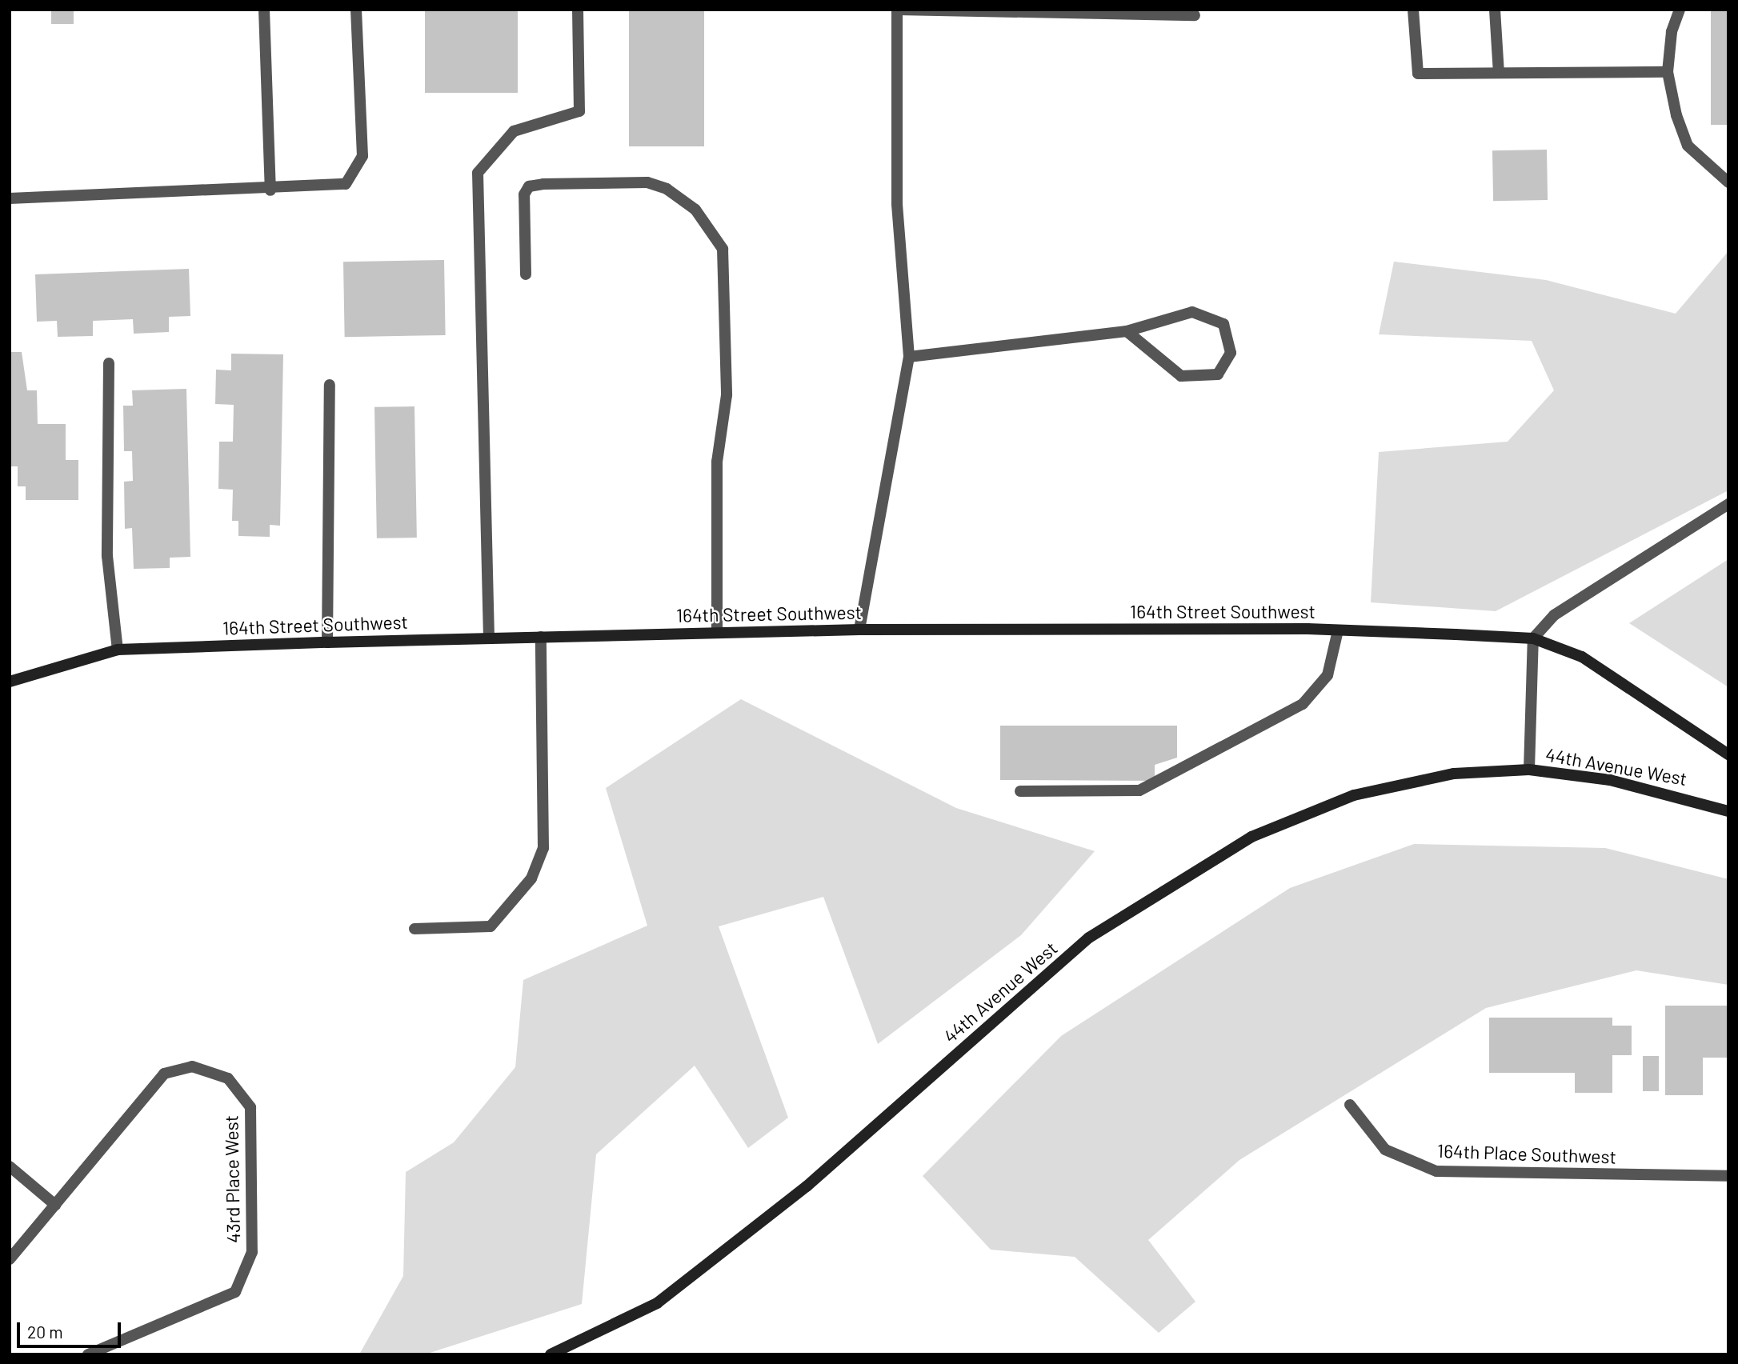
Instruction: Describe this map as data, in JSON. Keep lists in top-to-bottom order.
{
  "streets": {
    "street": [
      "164th Street Southwest",
      "44th Avenue West",
      "164th Place Southwest",
      "43rd Place West"
    ]
  },
  "crossings": [
    ["164th Street Southwest", "44th Avenue West"]
  ],
  "scale_bar": "20 m"
}
